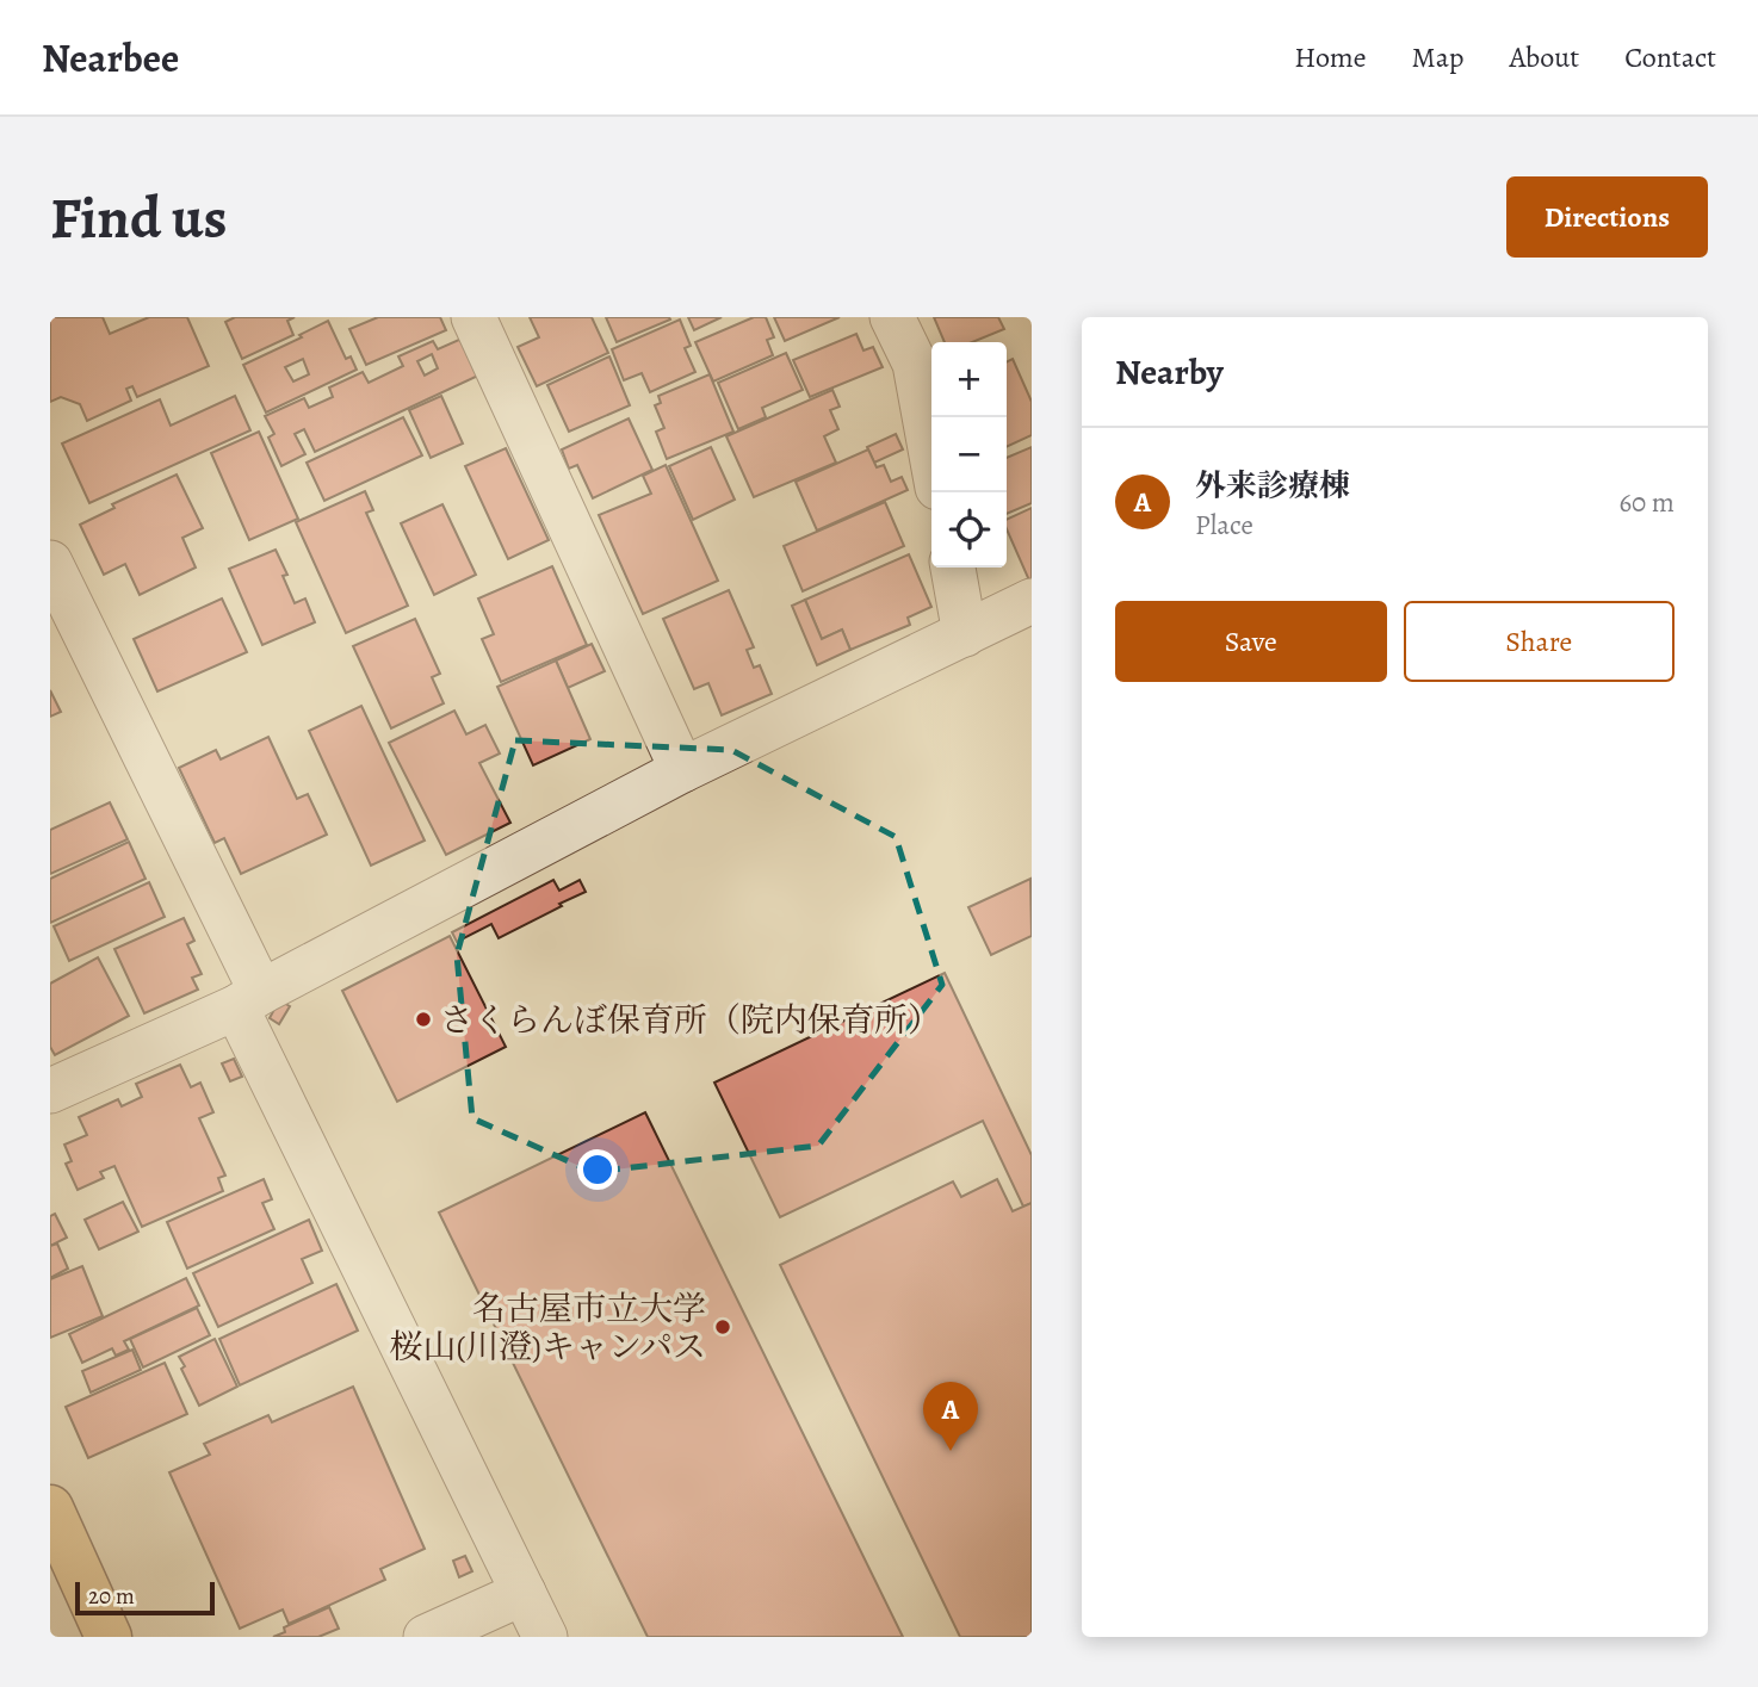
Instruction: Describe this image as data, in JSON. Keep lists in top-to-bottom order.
{
  "places": ["さくらんぼ保育所（院内保育所）", "名古屋市立大学 桜山(川澄)キャンパス"],
  "scale_bar": "20 m",
  "page": {
    "header": "Nearbee",
    "nav": [
      "Home",
      "Map",
      "About",
      "Contact"
    ],
    "buttons": [
      "Directions",
      ["Save", "Share"]
    ],
    "title": "Find us",
    "heading": "Nearby",
    "map_buttons": ["+", "−"],
    "list": [
      {
        "mark": "A",
        "name": "外来診療棟",
        "note": "Place",
        "value": "60 m"
      }
    ],
    "pins": "A",
    "scale": "20 m"
  }
}
